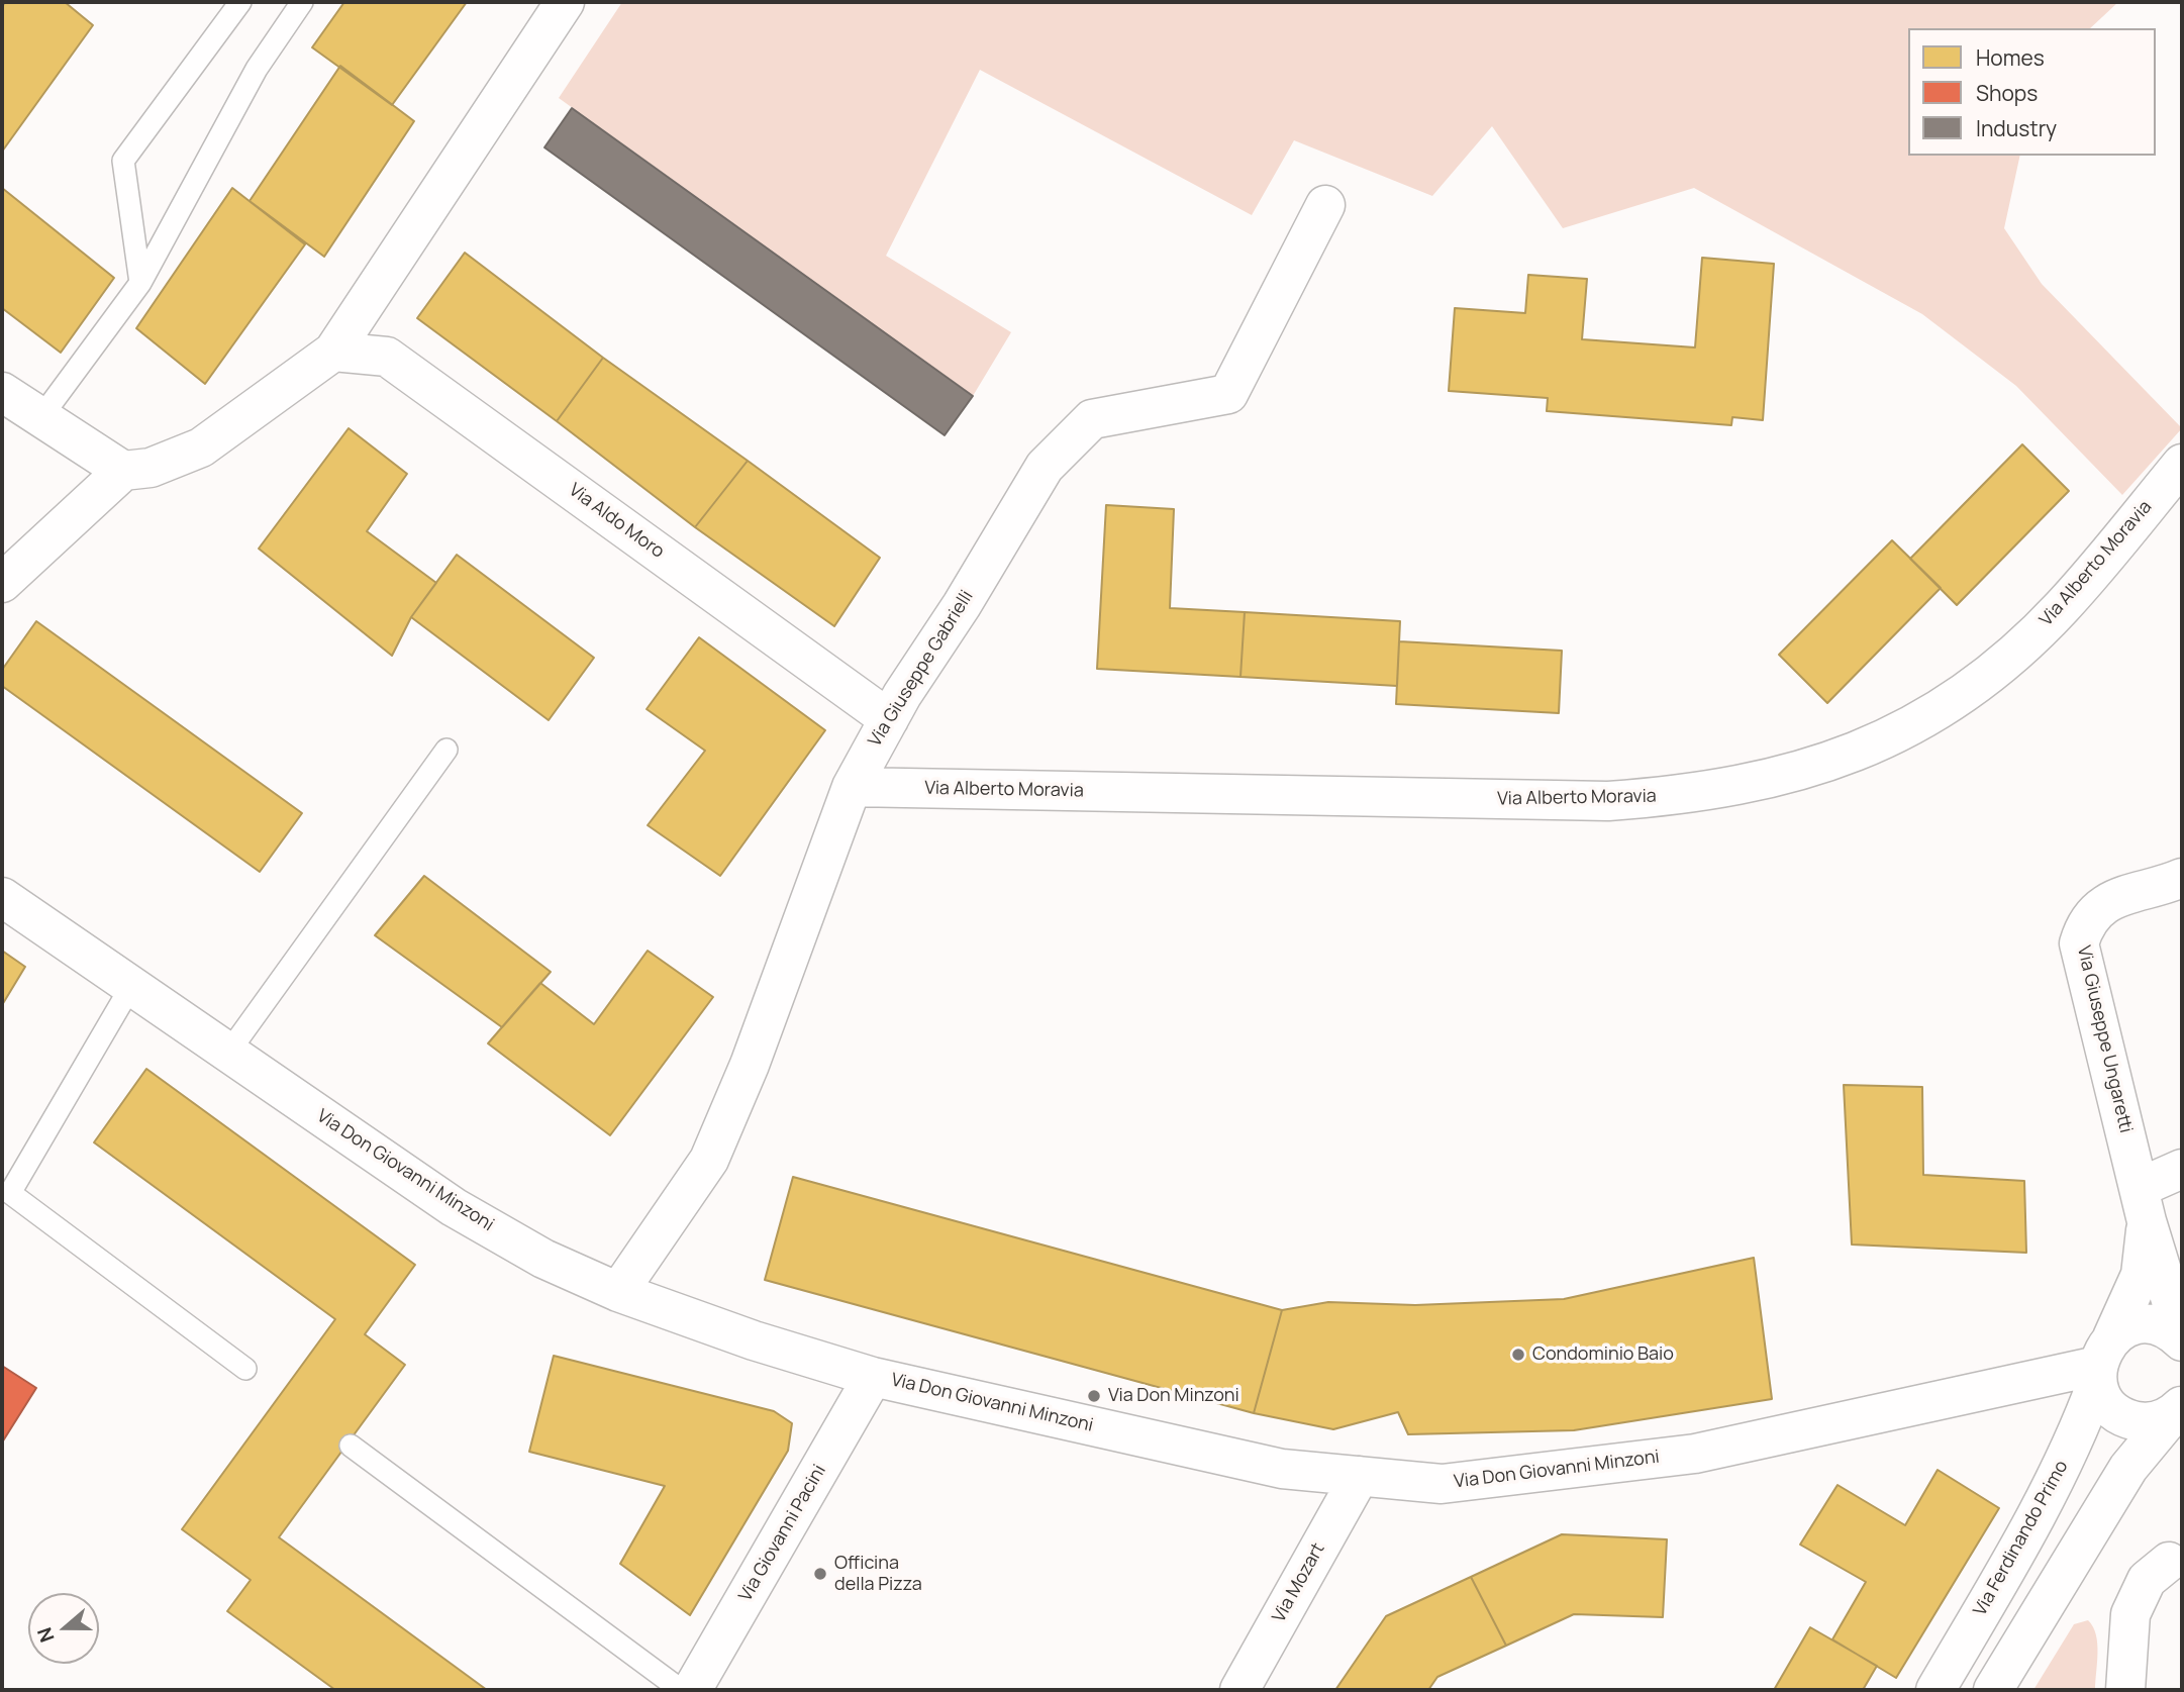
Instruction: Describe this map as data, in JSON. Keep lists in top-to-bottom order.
{
  "streets": {
    "street": [
      "Via Aldo Moro",
      "Via Alberto Moravia",
      "Via Giuseppe Gabrielli",
      "Via Giuseppe Ungaretti",
      "Via Don Giovanni Minzoni",
      "Via Giovanni Pacini",
      "Via Ferdinando Primo",
      "Via Mozart"
    ]
  },
  "crossings": [
    ["Via Aldo Moro", "Via Giuseppe Gabrielli"],
    ["Via Alberto Moravia", "Via Giuseppe Gabrielli"],
    ["Via Giuseppe Gabrielli", "Via Don Giovanni Minzoni"],
    ["Via Giuseppe Ungaretti", "Via Don Giovanni Minzoni"],
    ["Via Giuseppe Ungaretti", "Via Ferdinando Primo"],
    ["Via Don Giovanni Minzoni", "Via Giovanni Pacini"],
    ["Via Don Giovanni Minzoni", "Via Ferdinando Primo"],
    ["Via Don Giovanni Minzoni", "Via Mozart"]
  ],
  "places": ["Condominio Baio", "Via Don Minzoni", "Officina della Pizza"],
  "legend": ["Homes", "Shops", "Industry"],
  "north": "left"
}
